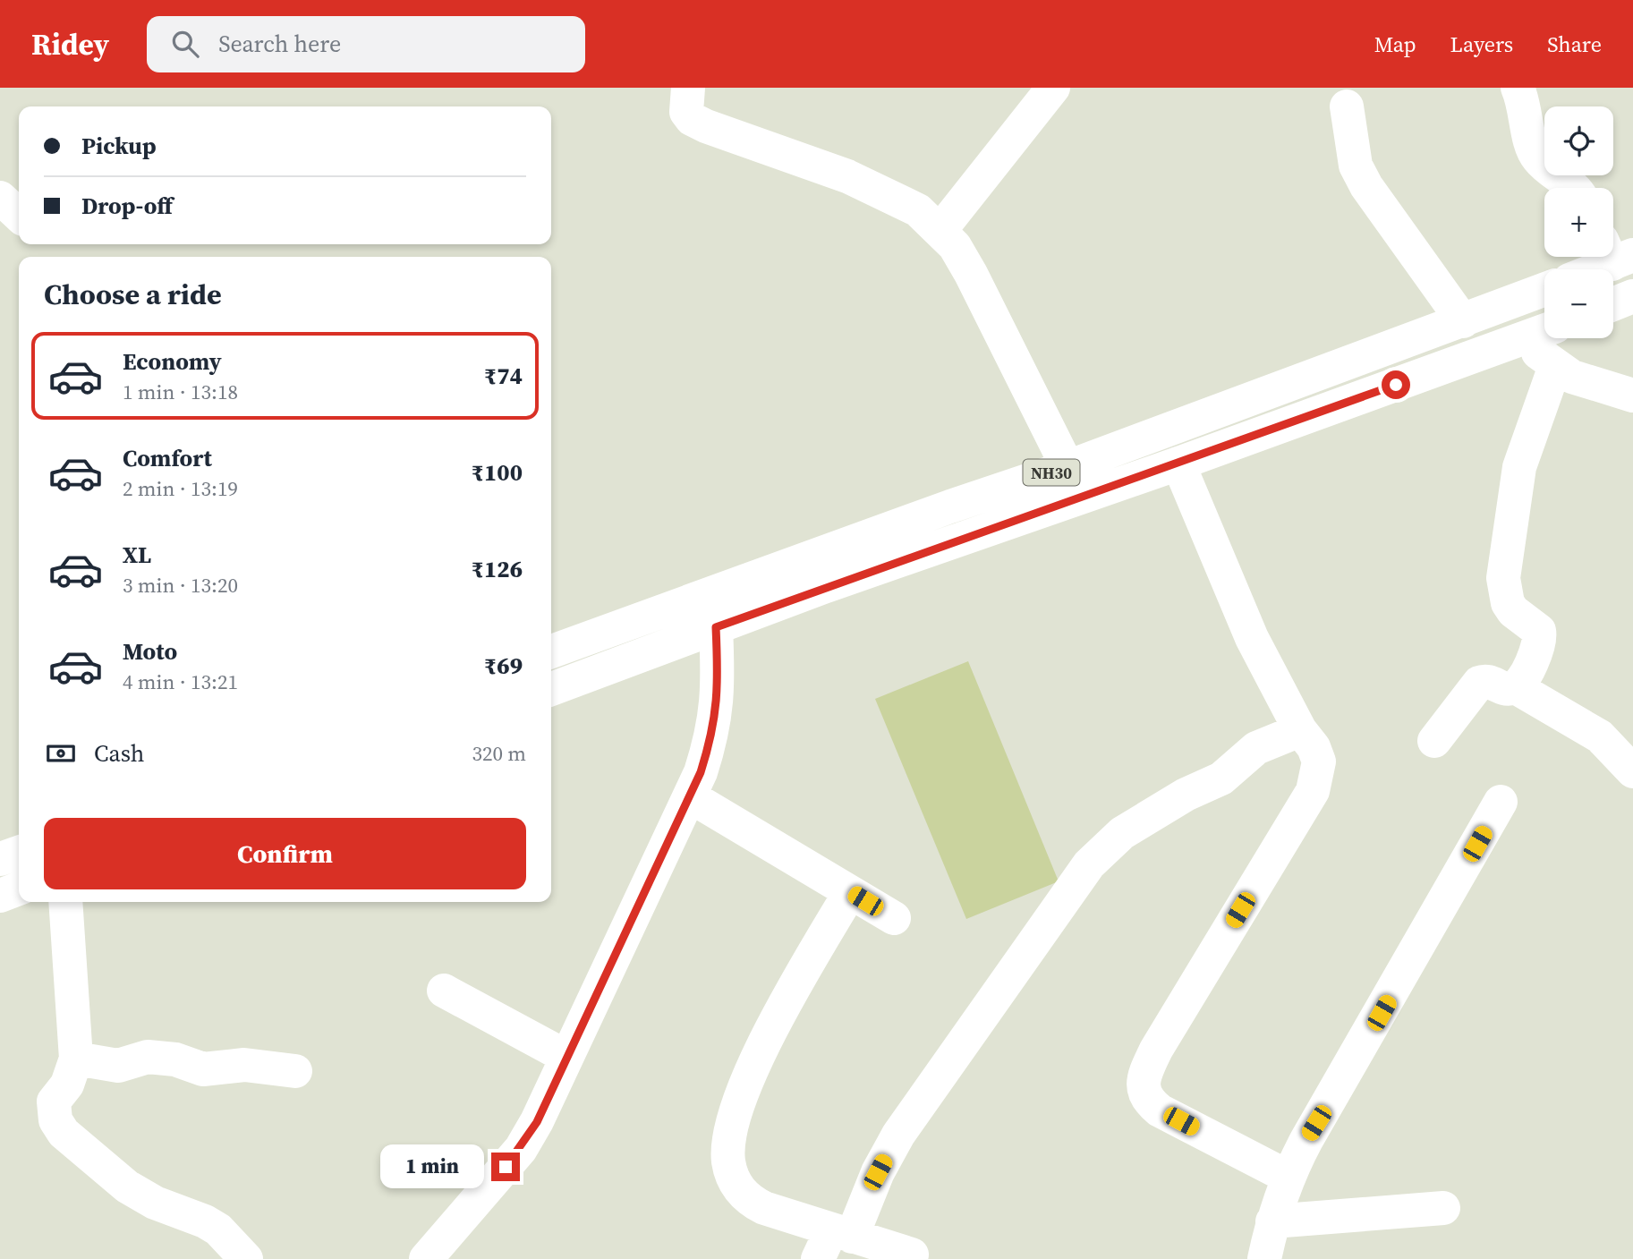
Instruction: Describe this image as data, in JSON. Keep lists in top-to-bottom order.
{
  "streets": {
    "main road": ["NH30"]
  },
  "page": {
    "header": "Ridey",
    "search": "Search here",
    "nav": ["Map", "Layers", "Share"],
    "map_buttons": ["+", "−"],
    "banner": ["Pickup", "Drop-off"],
    "heading": "Choose a ride",
    "list": [
      {
        "name": "Economy",
        "note": "1 min · 13:18",
        "value": "₹74"
      },
      {
        "name": "Comfort",
        "note": "2 min · 13:19",
        "value": "₹100"
      },
      {
        "name": "XL",
        "note": "3 min · 13:20",
        "value": "₹126"
      },
      {
        "name": "Moto",
        "note": "4 min · 13:21",
        "value": "₹69"
      }
    ],
    "pay": ["Cash", "320 m"],
    "buttons": "Confirm",
    "bubble": "1 min"
  }
}
